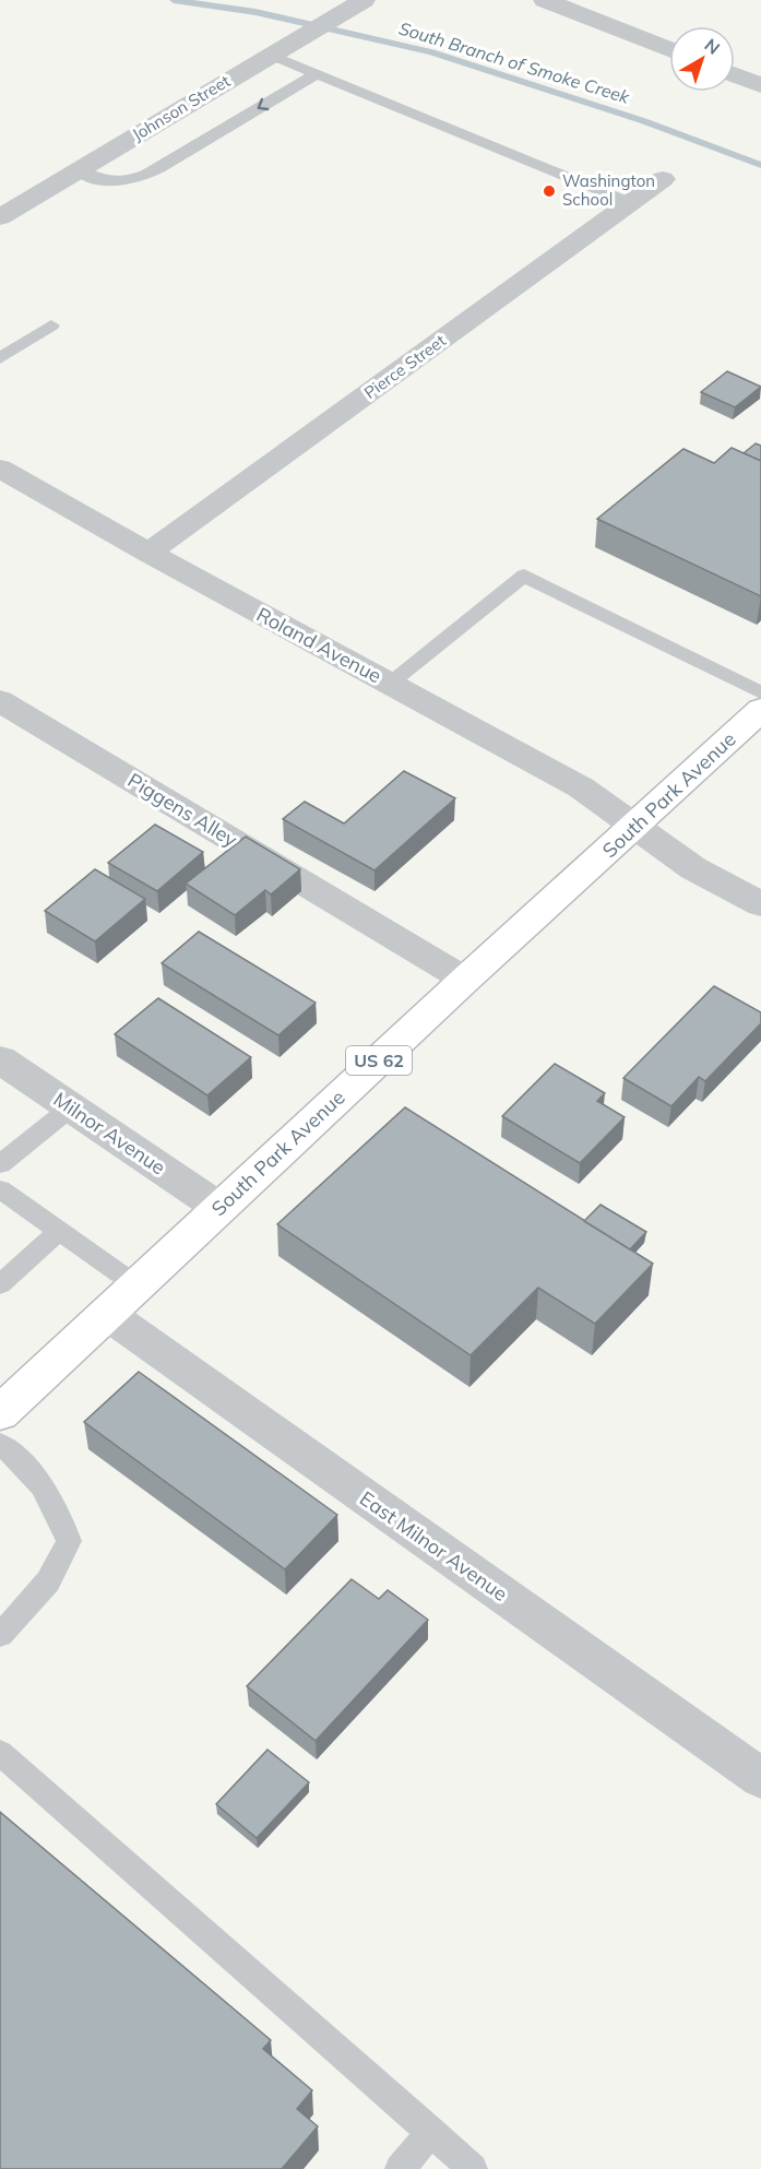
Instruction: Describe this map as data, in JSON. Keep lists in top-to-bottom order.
{
  "streets": {
    "main road": ["South Park Avenue", "US 62"],
    "street": [
      "Johnson Street",
      "Pierce Street",
      "Roland Avenue",
      "Piggens Alley",
      "Milnor Avenue",
      "East Milnor Avenue"
    ]
  },
  "crossings": [
    ["Pierce Street", "Roland Avenue"],
    ["Roland Avenue", "South Park Avenue"],
    ["South Park Avenue", "Piggens Alley"],
    ["South Park Avenue", "Milnor Avenue"],
    ["South Park Avenue", "East Milnor Avenue"]
  ],
  "water": ["South Branch of Smoke Creek"],
  "places": ["Washington School"],
  "north": "top right"
}
